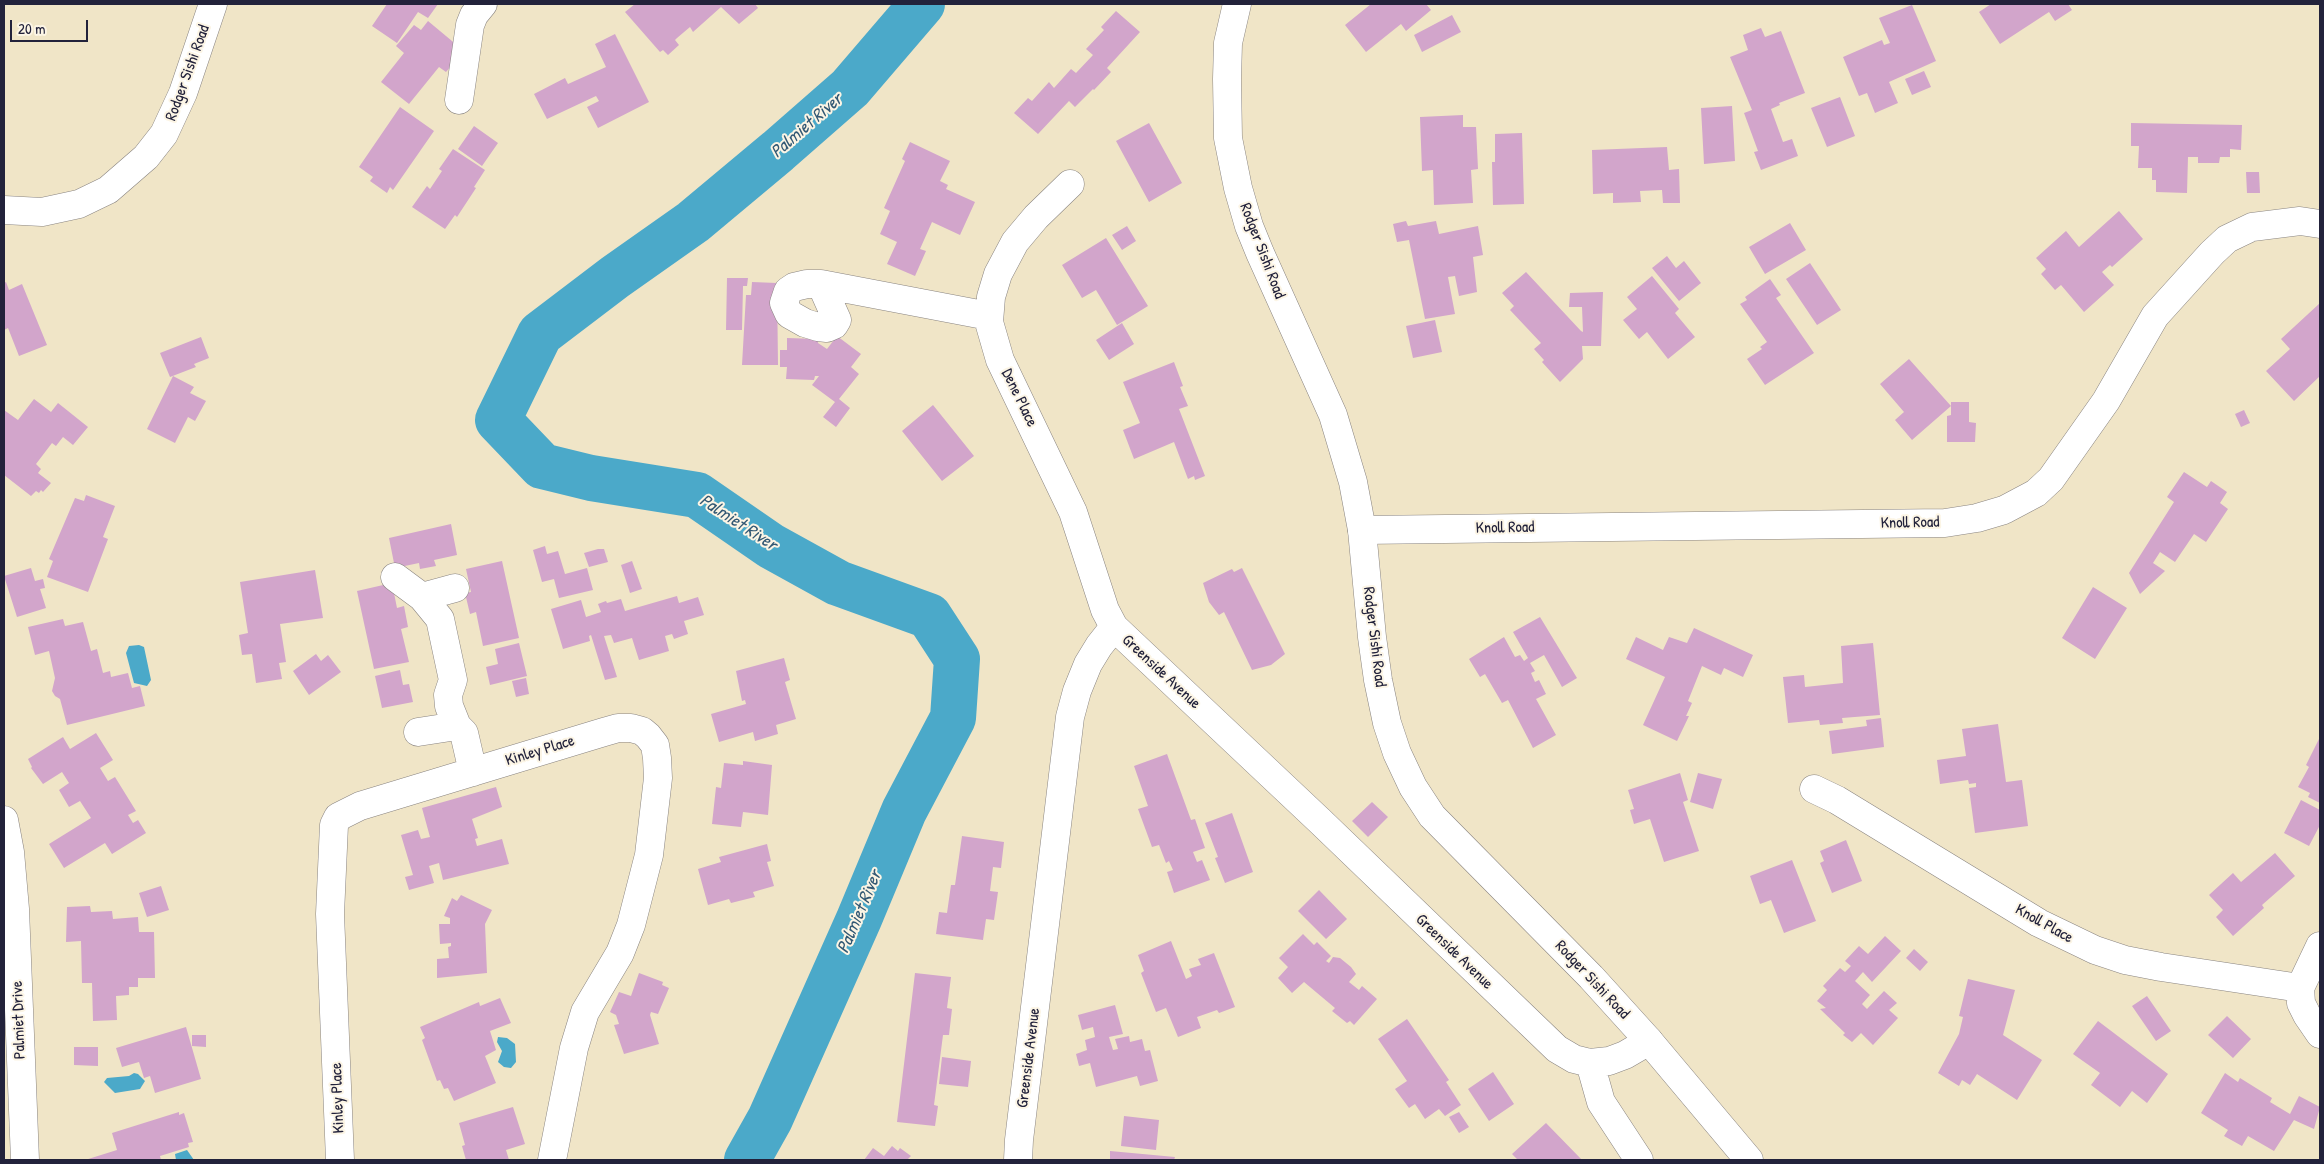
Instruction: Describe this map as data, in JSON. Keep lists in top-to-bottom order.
{
  "streets": {
    "street": [
      "Rodger Sishi Road",
      "Dene Place",
      "Knoll Road",
      "Greenside Avenue",
      "Kinley Place",
      "Knoll Place",
      "Palmiet Drive"
    ]
  },
  "crossings": [
    ["Rodger Sishi Road", "Knoll Road"],
    ["Rodger Sishi Road", "Greenside Avenue"],
    ["Dene Place", "Greenside Avenue"]
  ],
  "water": ["Palmiet River"],
  "scale_bar": "20 m"
}
